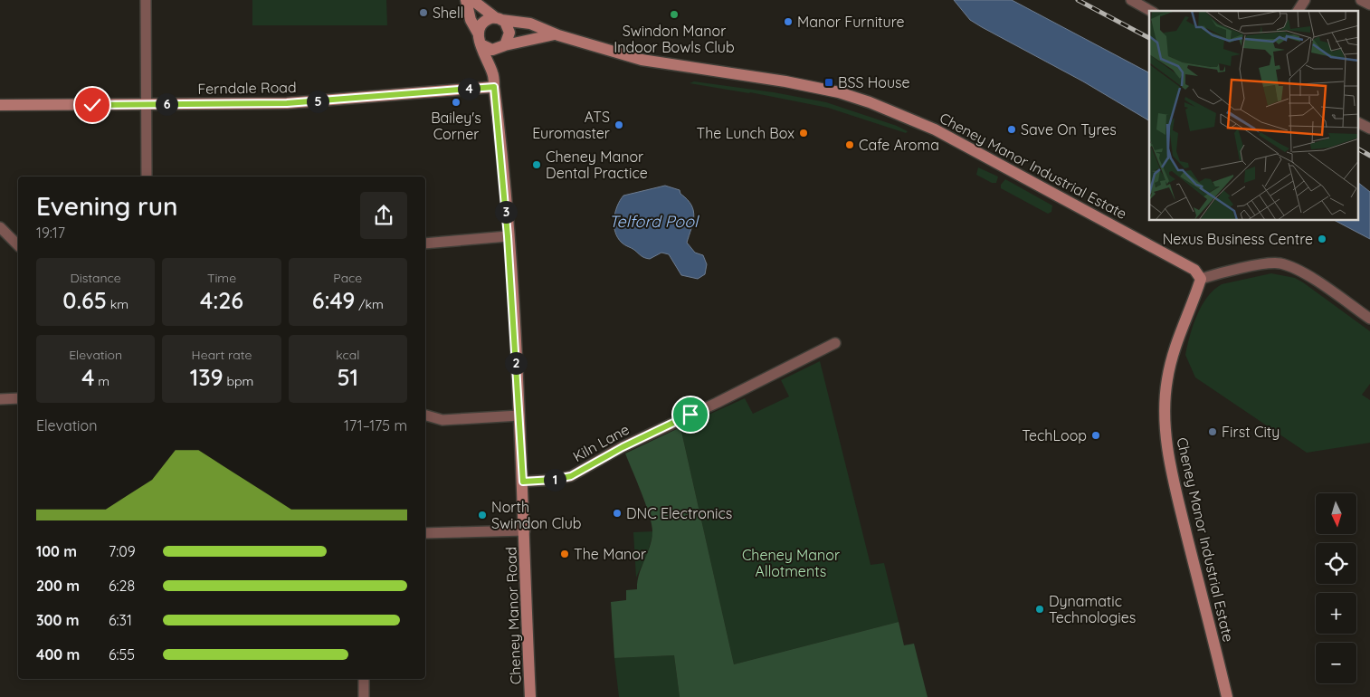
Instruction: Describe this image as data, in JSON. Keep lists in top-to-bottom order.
{
  "streets": {
    "street": [
      "Ferndale Road",
      "Cheney Manor Industrial Estate",
      "Kiln Lane",
      "Cheney Manor Road"
    ]
  },
  "crossings": [
    ["Ferndale Road", "Cheney Manor Road"],
    ["Cheney Manor Industrial Estate", "Cheney Manor Road"],
    ["Kiln Lane", "Cheney Manor Road"]
  ],
  "water": ["Telford Pool"],
  "parks": ["Cheney Manor Allotments"],
  "places": {
    "other": [
      "Shell",
      "Swindon Manor Indoor Bowls Club",
      "Manor Furniture",
      "Bailey's Corner",
      "ATS Euromaster",
      "Save On Tyres",
      "The Lunch Box",
      "Cafe Aroma",
      "Cheney Manor Dental Practice",
      "Nexus Business Centre",
      "First City",
      "TechLoop",
      "DNC Electronics",
      "North Swindon Club",
      "The Manor",
      "Dynamatic Technologies"
    ],
    "transit": ["BSS House"]
  },
  "north": "bottom",
  "page": {
    "pins": [
      "4",
      "5",
      "6",
      "3",
      "2",
      "1"
    ],
    "heading": ["Evening run", "19:17"],
    "stats": [
      ["Distance", "0.65 km"],
      ["Time", "4:26"],
      ["Pace", "6:49 /km"],
      ["Elevation", "4 m"],
      ["Heart rate", "139 bpm"],
      ["kcal", "51"]
    ],
    "chart": ["Elevation", "171–175 m"],
    "map_buttons": ["+", "−"],
    "list": [
      {
        "name": "100 m",
        "note": "7:09"
      },
      {
        "name": "200 m",
        "note": "6:28"
      },
      {
        "name": "300 m",
        "note": "6:31"
      },
      {
        "name": "400 m",
        "note": "6:55"
      }
    ]
  }
}
